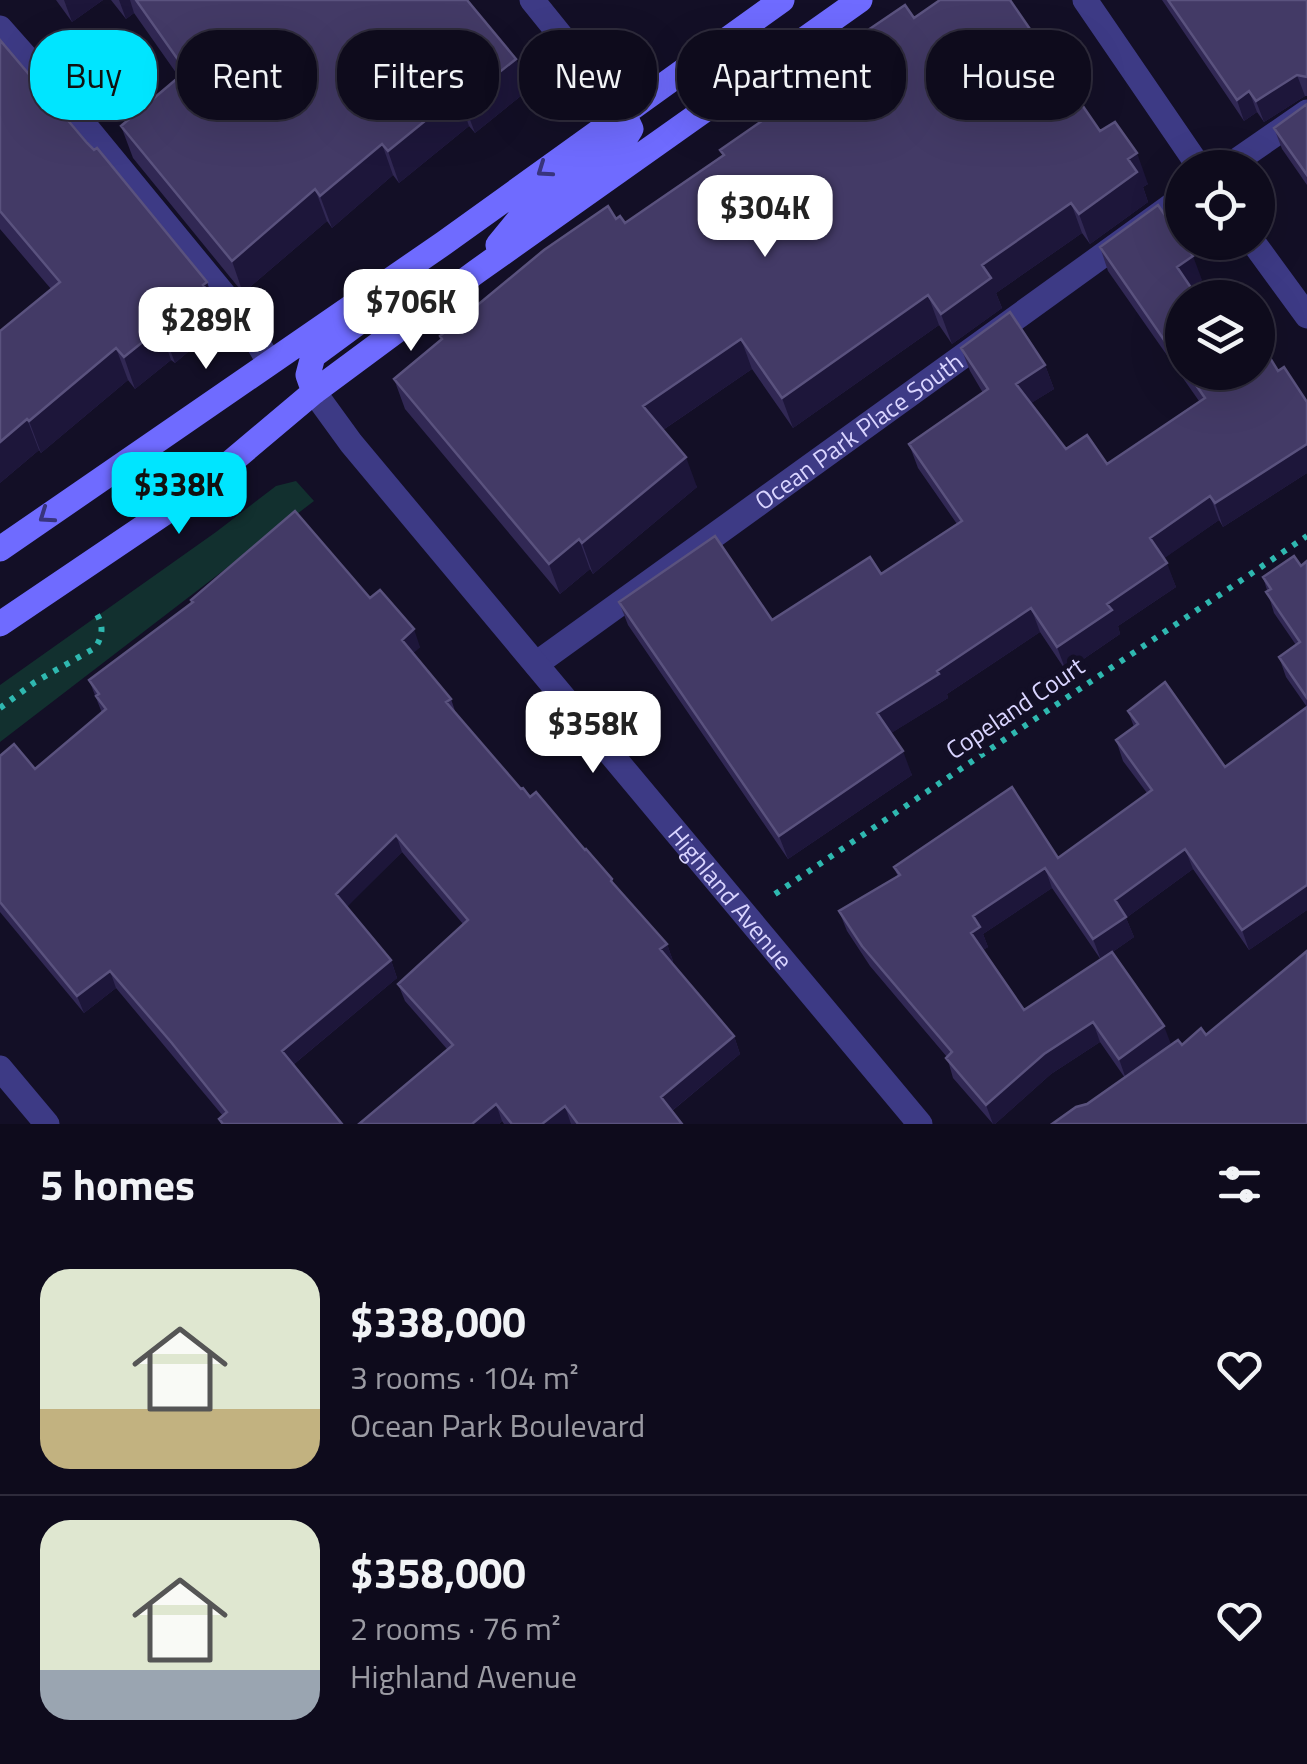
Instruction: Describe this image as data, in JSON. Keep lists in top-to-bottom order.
{
  "streets": {
    "street": ["Ocean Park Place South", "Highland Avenue"],
    "path": ["Copeland Court"]
  },
  "crossings": [
    ["Ocean Park Place South", "Highland Avenue"],
    ["Copeland Court", "Highland Avenue"]
  ],
  "page": {
    "chip": [
      "Buy",
      "Rent",
      "Filters",
      "New",
      "Apartment",
      "House"
    ],
    "price": [
      "$304K",
      "$706K",
      "$289K",
      "$338K",
      "$358K"
    ],
    "heading": "5 homes",
    "list": [
      {
        "name": "$338,000",
        "note": "3 rooms · 104 m² · Ocean Park Boulevard"
      },
      {
        "name": "$358,000",
        "note": "2 rooms · 76 m² · Highland Avenue"
      }
    ]
  }
}
